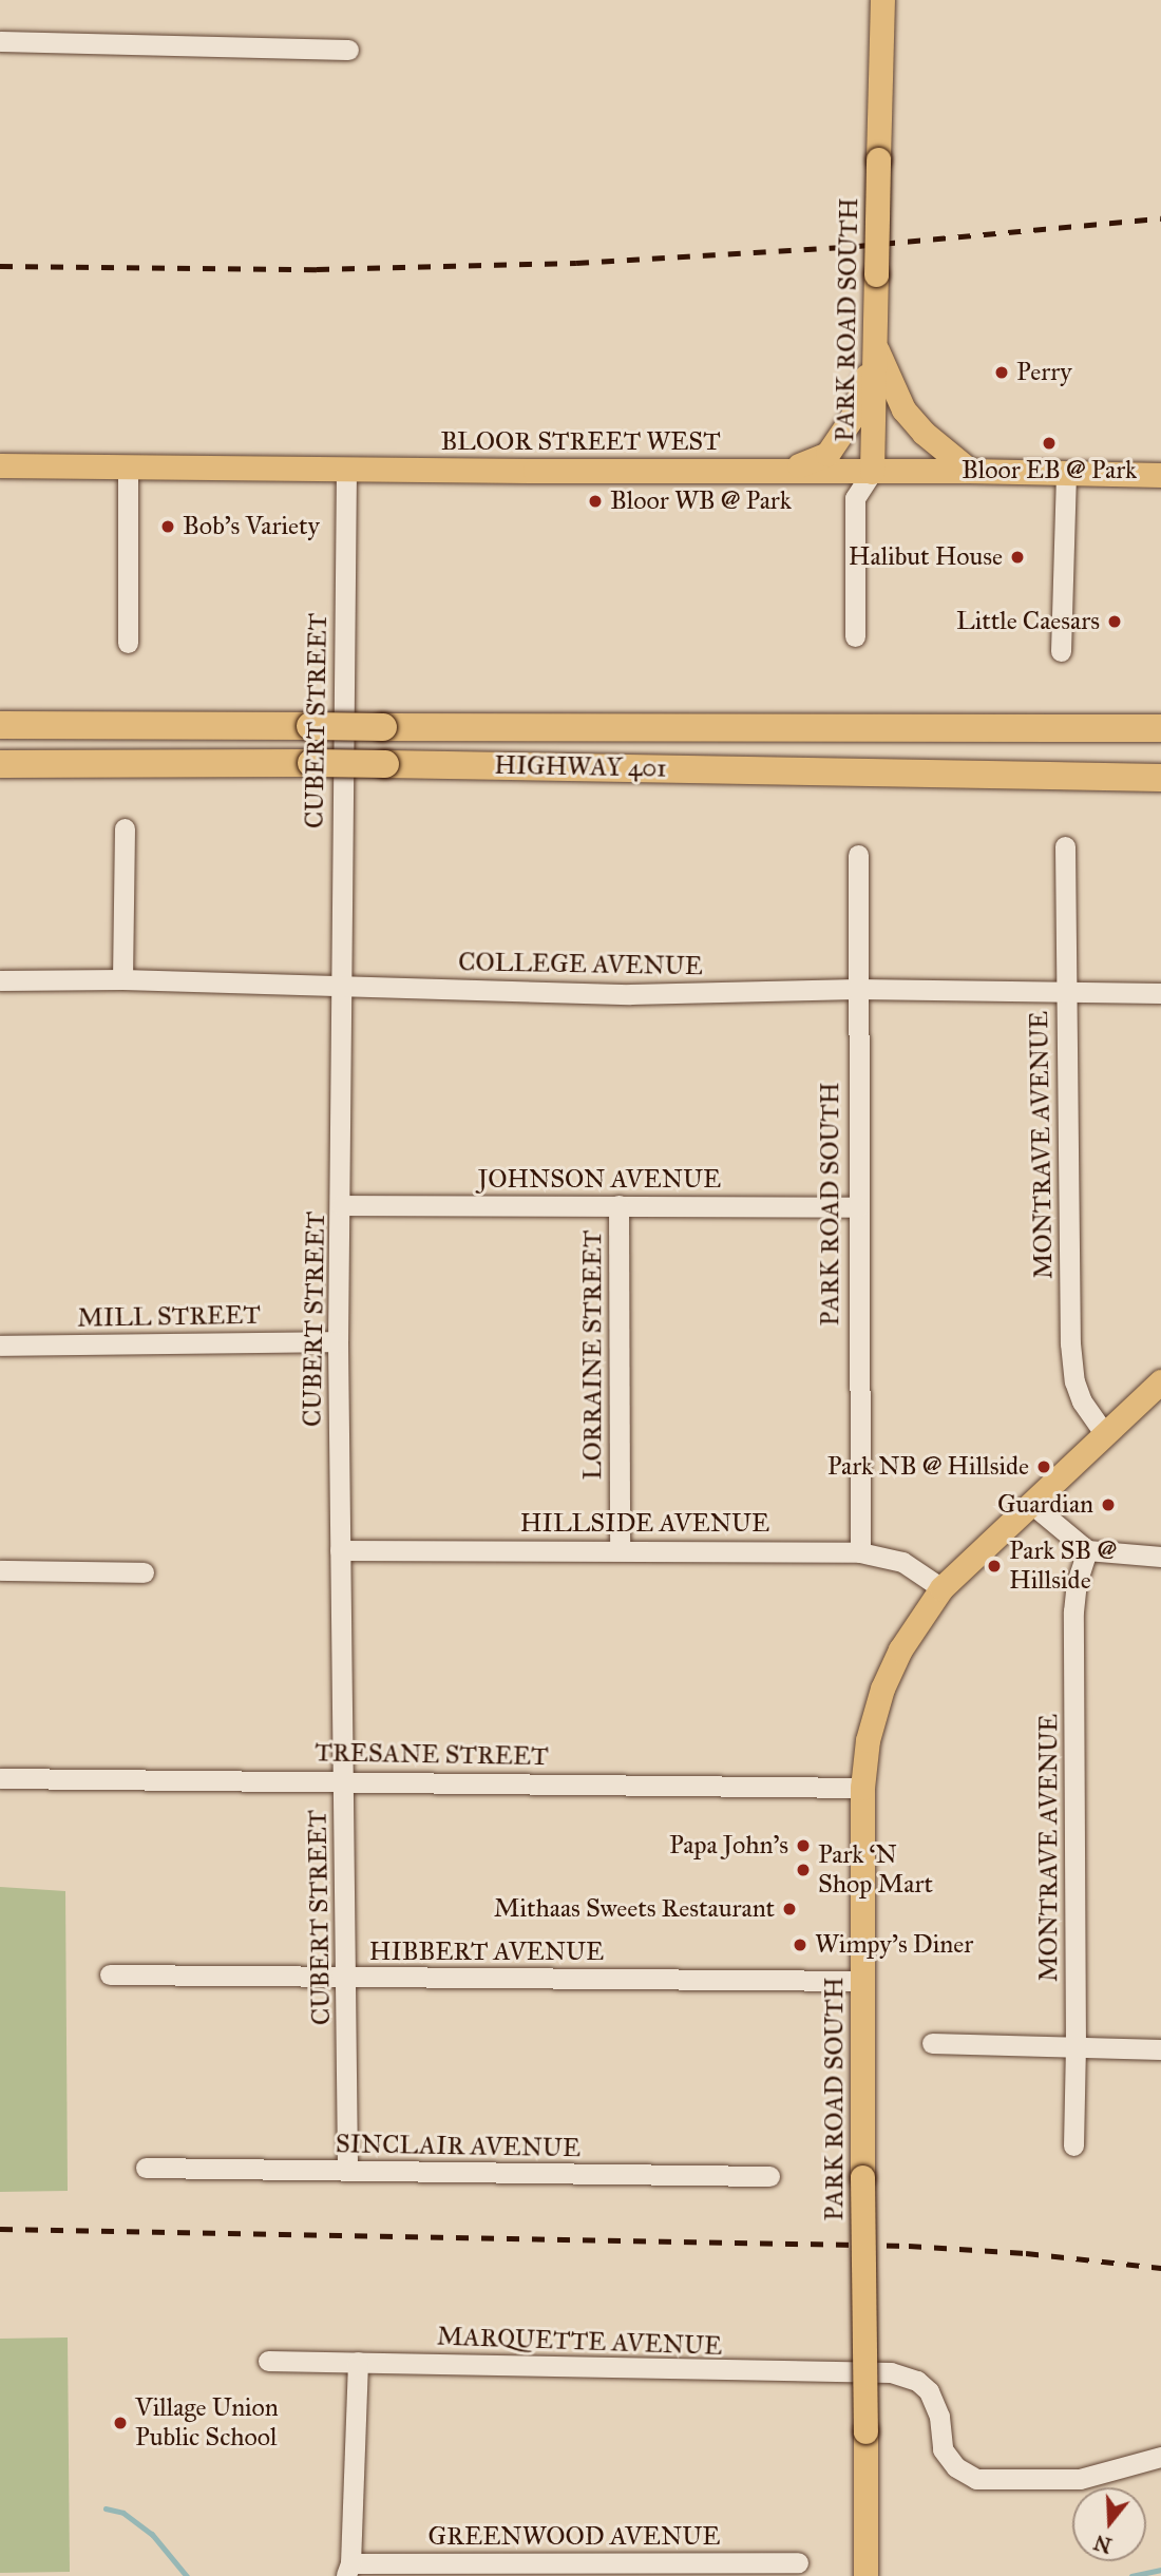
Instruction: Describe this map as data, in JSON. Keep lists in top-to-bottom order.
{
  "streets": {
    "highway": ["HIGHWAY 401"],
    "main road": ["PARK ROAD SOUTH", "BLOOR STREET WEST"],
    "street": [
      "CUBERT STREET",
      "COLLEGE AVENUE",
      "MONTRAVE AVENUE",
      "JOHNSON AVENUE",
      "MILL STREET",
      "LORRAINE STREET",
      "HILLSIDE AVENUE",
      "TRESANE STREET",
      "HIBBERT AVENUE",
      "SINCLAIR AVENUE",
      "MARQUETTE AVENUE",
      "GREENWOOD AVENUE"
    ]
  },
  "crossings": [
    ["PARK ROAD SOUTH", "BLOOR STREET WEST"],
    ["PARK ROAD SOUTH", "COLLEGE AVENUE"],
    ["PARK ROAD SOUTH", "MONTRAVE AVENUE"],
    ["PARK ROAD SOUTH", "JOHNSON AVENUE"],
    ["PARK ROAD SOUTH", "HILLSIDE AVENUE"],
    ["PARK ROAD SOUTH", "TRESANE STREET"],
    ["PARK ROAD SOUTH", "HIBBERT AVENUE"],
    ["BLOOR STREET WEST", "CUBERT STREET"],
    ["CUBERT STREET", "COLLEGE AVENUE"],
    ["CUBERT STREET", "JOHNSON AVENUE"],
    ["CUBERT STREET", "MILL STREET"],
    ["CUBERT STREET", "HILLSIDE AVENUE"],
    ["CUBERT STREET", "TRESANE STREET"],
    ["CUBERT STREET", "HIBBERT AVENUE"],
    ["CUBERT STREET", "SINCLAIR AVENUE"],
    ["COLLEGE AVENUE", "MONTRAVE AVENUE"],
    ["JOHNSON AVENUE", "LORRAINE STREET"],
    ["LORRAINE STREET", "HILLSIDE AVENUE"]
  ],
  "places": [
    "Perry",
    "Bloor EB @ Park",
    "Bloor WB @ Park",
    "Bob's Variety",
    "Halibut House",
    "Little Caesars",
    "Park NB @ Hillside",
    "Guardian",
    "Park SB @ Hillside",
    "Papa John's",
    "Park ‘N Shop Mart",
    "Mithaas Sweets Restaurant",
    "Wimpy's Diner",
    "Village Union Public School"
  ],
  "north": "bottom"
}
